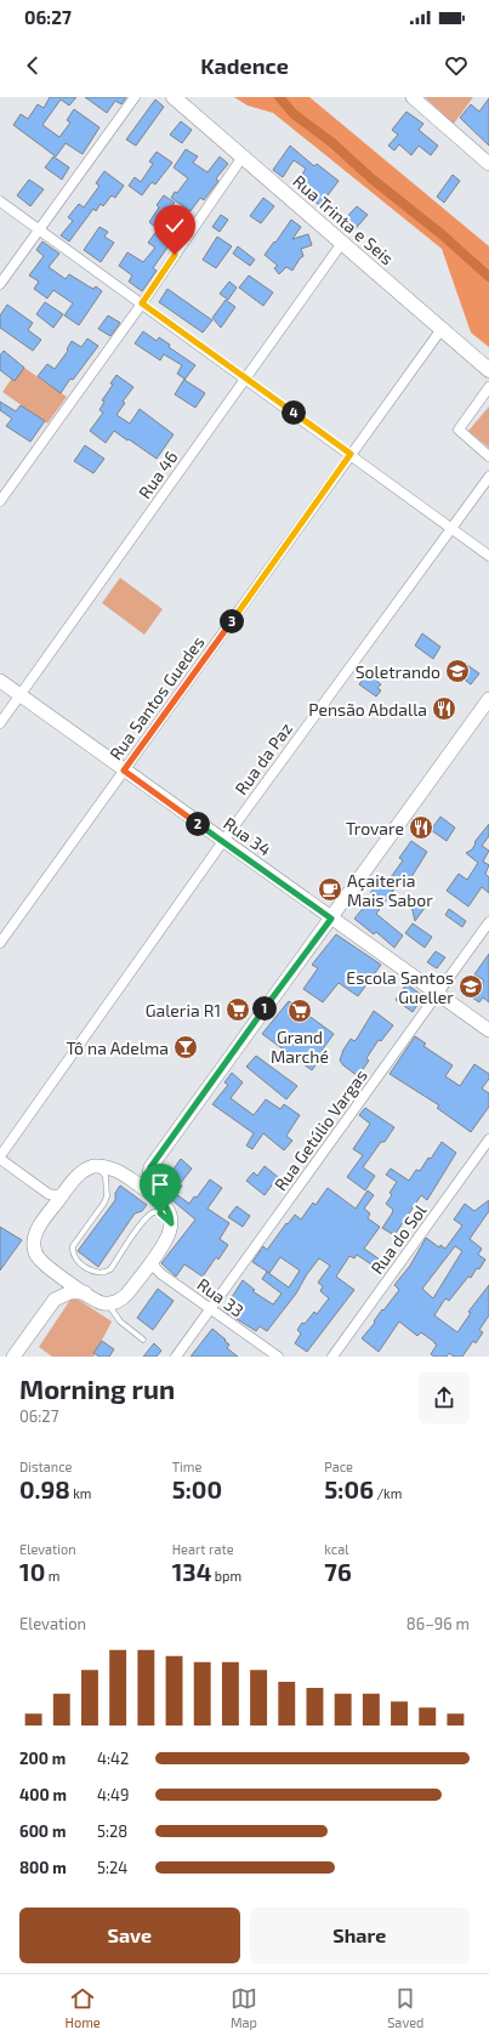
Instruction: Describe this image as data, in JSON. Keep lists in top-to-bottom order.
{
  "streets": {
    "main road": ["Rua Trinta e Seis"],
    "street": [
      "Rua 46",
      "Rua Santos Guedes",
      "Rua da Paz",
      "Rua 34",
      "Rua Getúlio Vargas",
      "Rua do Sol",
      "Rua 33"
    ]
  },
  "crossings": [
    ["Rua Trinta e Seis", "Rua 46"],
    ["Rua Trinta e Seis", "Rua Santos Guedes"],
    ["Rua 46", "Rua 34"],
    ["Rua Santos Guedes", "Rua 34"],
    ["Rua da Paz", "Rua 34"],
    ["Rua 34", "Rua Getúlio Vargas"],
    ["Rua Getúlio Vargas", "Rua 33"]
  ],
  "places": {
    "school or university": ["Soletrando", "Escola Santos Gueller"],
    "restaurant": ["Pensão Abdalla", "Trovare"],
    "cafe": ["Açaiteria Mais Sabor"],
    "supermarket": ["Galeria R1", "Grand Marché"],
    "bar": ["Tô na Adelma"]
  },
  "page": {
    "status": "06:27",
    "header": "Kadence",
    "pins": [
      "4",
      "3",
      "2",
      "1"
    ],
    "heading": ["Morning run", "06:27"],
    "stats": [
      ["Distance", "0.98 km"],
      ["Time", "5:00"],
      ["Pace", "5:06 /km"],
      ["Elevation", "10 m"],
      ["Heart rate", "134 bpm"],
      ["kcal", "76"]
    ],
    "chart": ["Elevation", "86–96 m"],
    "list": [
      {
        "name": "200 m",
        "note": "4:42"
      },
      {
        "name": "400 m",
        "note": "4:49"
      },
      {
        "name": "600 m",
        "note": "5:28"
      },
      {
        "name": "800 m",
        "note": "5:24"
      }
    ],
    "buttons": ["Save", "Share"],
    "tabs": ["Home", "Map", "Saved"]
  }
}
